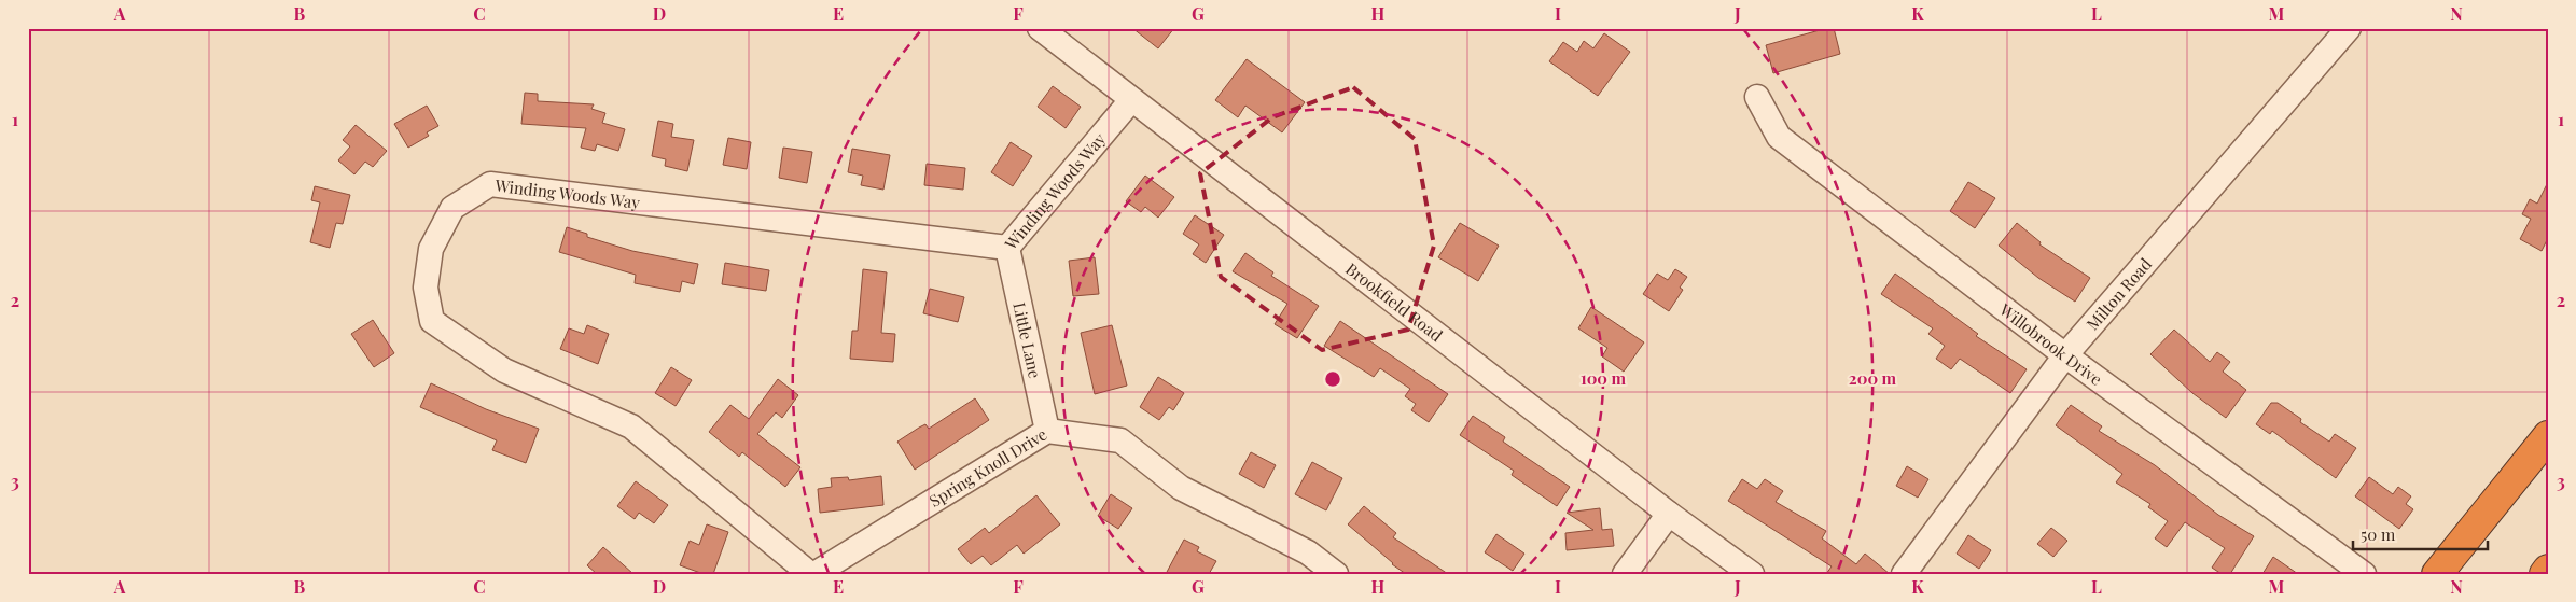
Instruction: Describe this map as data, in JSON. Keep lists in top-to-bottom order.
{
  "streets": {
    "street": [
      "Winding Woods Way",
      "Milton Road",
      "Brookfield Road",
      "Little Lane",
      "Willobrook Drive",
      "Spring Knoll Drive"
    ]
  },
  "crossings": [
    ["Winding Woods Way", "Brookfield Road"],
    ["Winding Woods Way", "Little Lane"],
    ["Milton Road", "Willobrook Drive"],
    ["Little Lane", "Spring Knoll Drive"]
  ],
  "scale_bar": "50 m",
  "grid": {
    "columns": [
      "A",
      "B",
      "C",
      "D",
      "E",
      "F",
      "G",
      "H",
      "I",
      "J",
      "K",
      "L",
      "M",
      "N"
    ],
    "rows": ["1", "2", "3"]
  },
  "rings": ["100 m", "200 m"]
}
